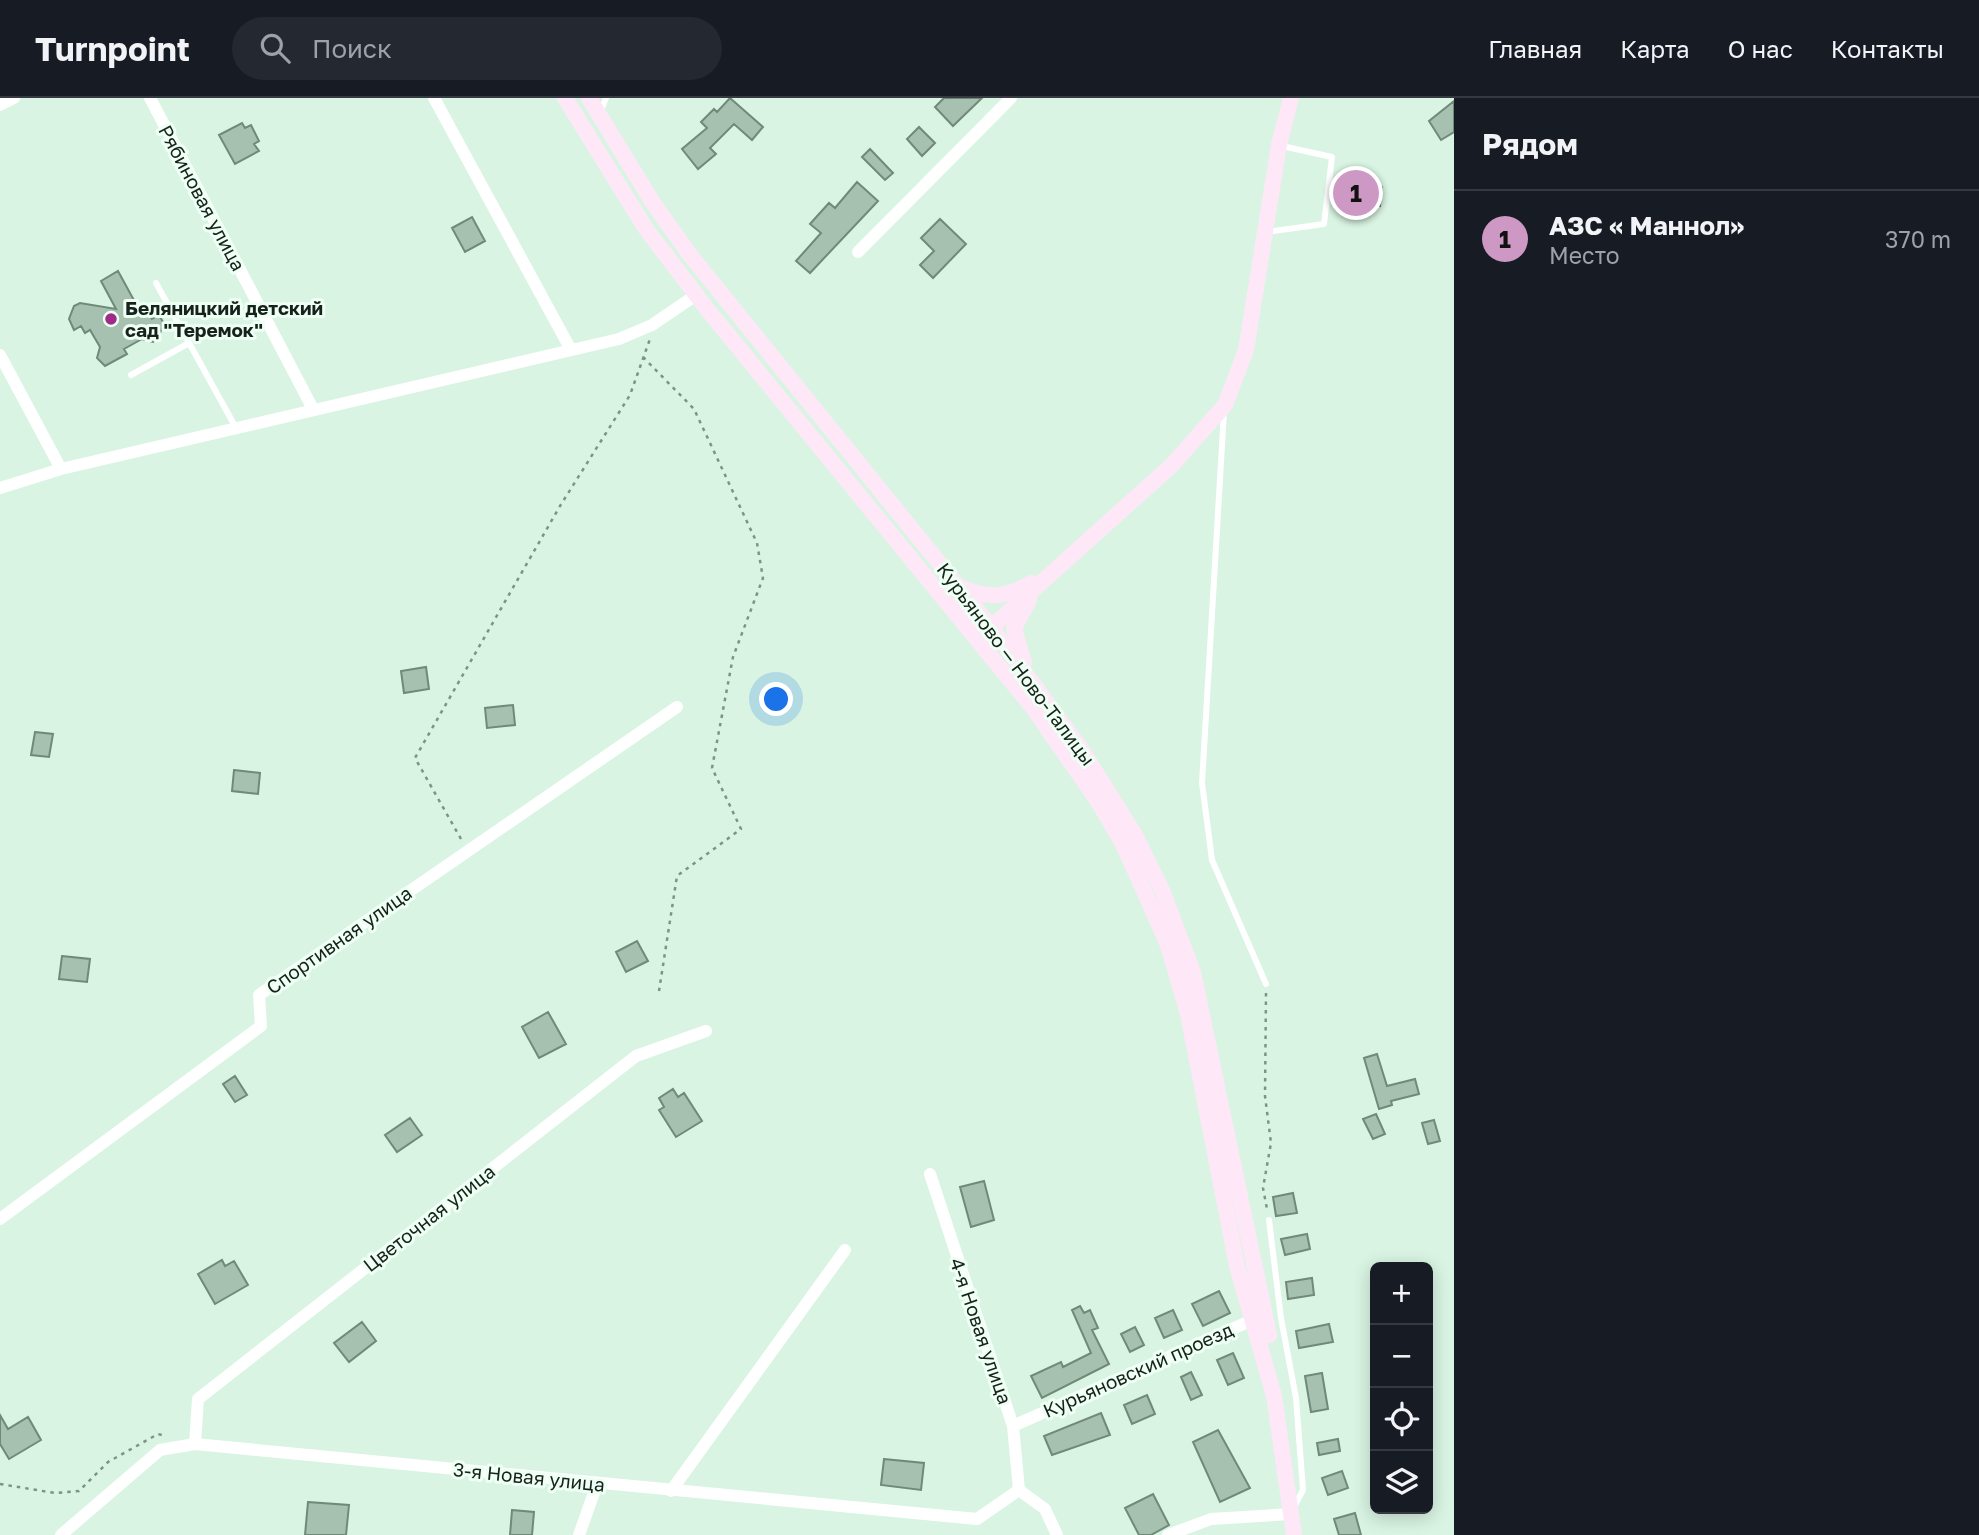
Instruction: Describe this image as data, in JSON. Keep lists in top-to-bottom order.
{
  "streets": {
    "main road": ["Курьяново — Ново-Талицы"],
    "street": [
      "Рябиновая улица",
      "Спортивная улица",
      "Цветочная улица",
      "4-я Новая улица",
      "Курьяновский проезд",
      "3-я Новая улица"
    ]
  },
  "crossings": [
    ["Курьяново — Ново-Талицы", "Курьяновский проезд"],
    ["Цветочная улица", "3-я Новая улица"],
    ["4-я Новая улица", "Курьяновский проезд"],
    ["4-я Новая улица", "3-я Новая улица"]
  ],
  "places": ["Беляницкий детский сад \"Теремок\""],
  "page": {
    "header": "Turnpoint",
    "search": "Поиск",
    "nav": [
      "Главная",
      "Карта",
      "О нас",
      "Контакты"
    ],
    "heading": "Рядом",
    "pins": "1",
    "list": [
      {
        "mark": "1",
        "name": "АЗС « Маннол»",
        "note": "Место",
        "value": "370 m"
      }
    ],
    "map_buttons": ["+", "−"]
  }
}
